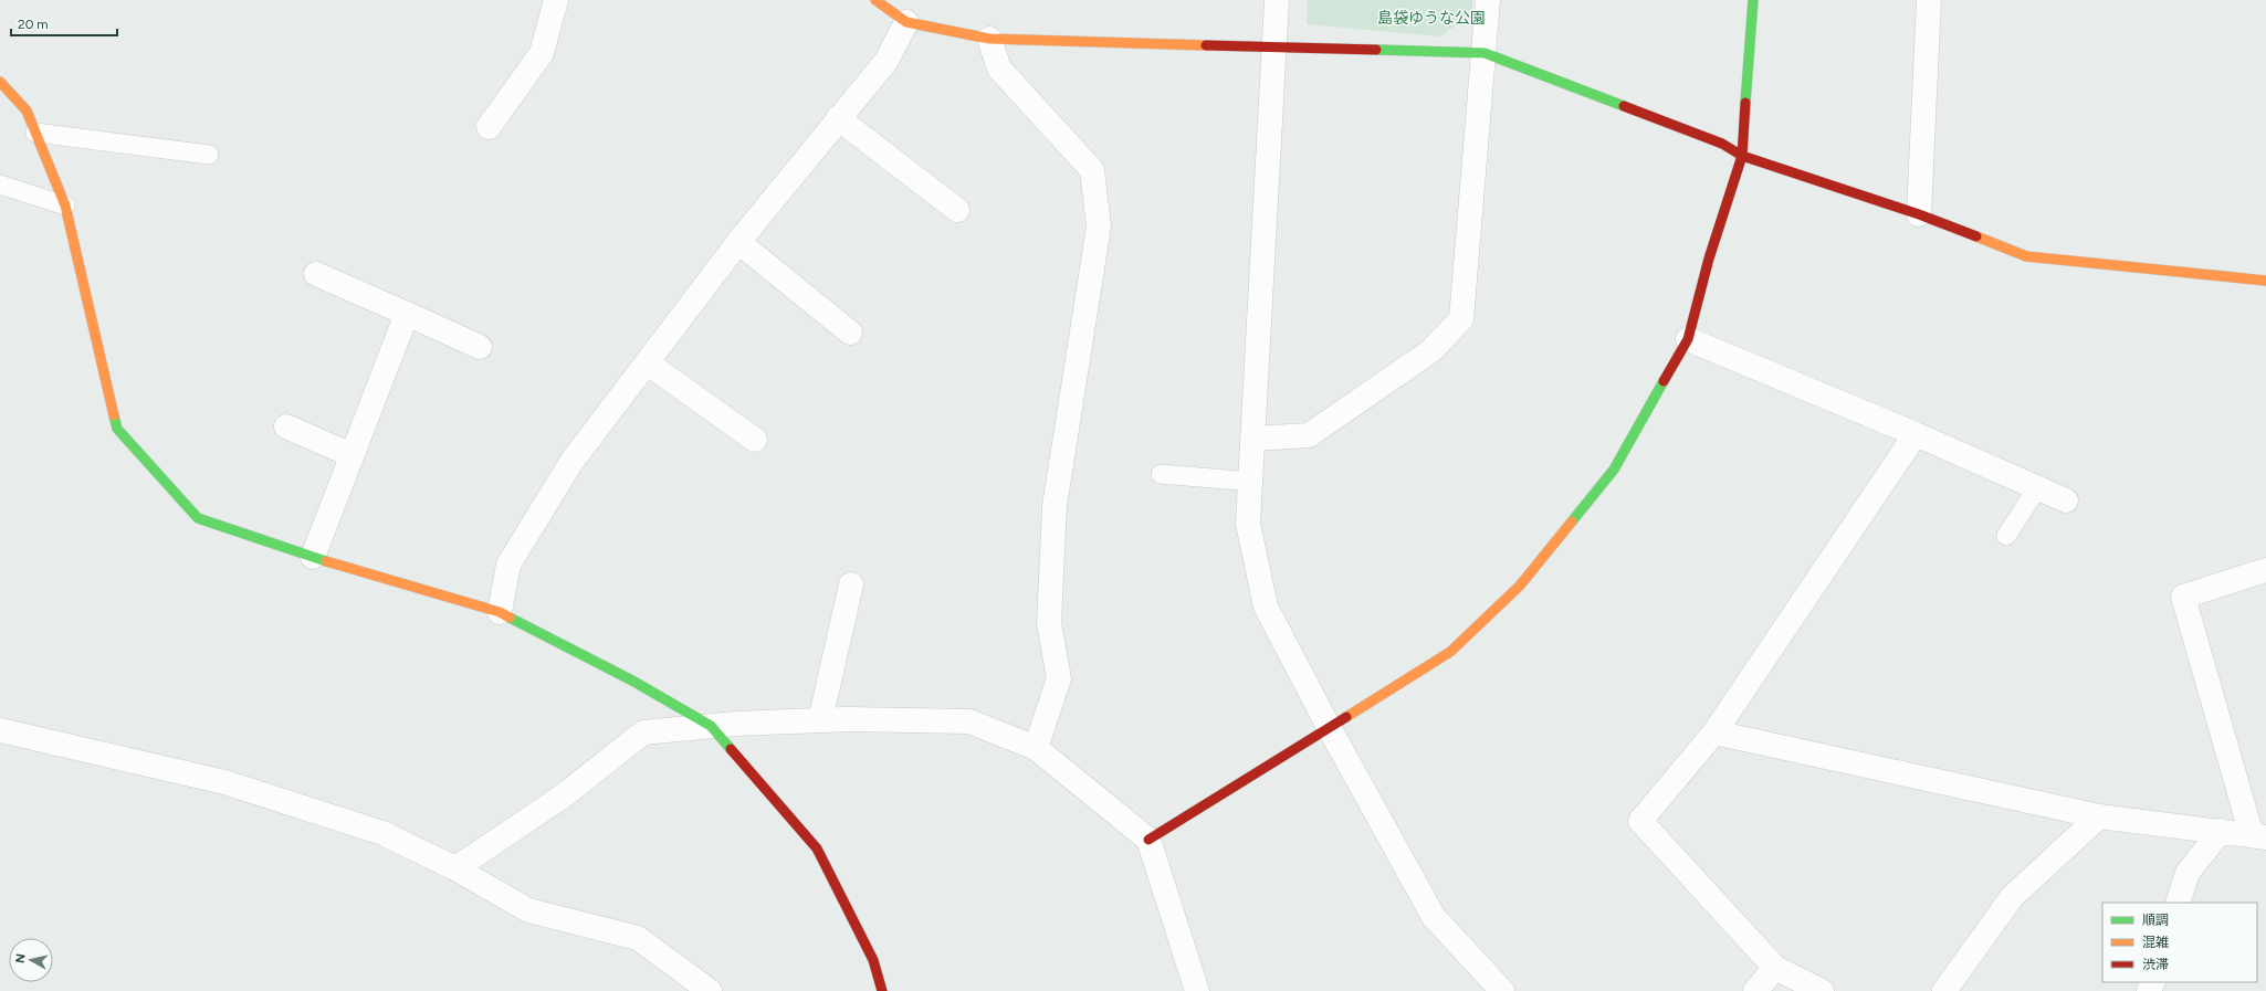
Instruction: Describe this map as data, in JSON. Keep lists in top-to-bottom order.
{
  "parks": ["島袋ゆうな公園"],
  "legend": ["順調", "混雑", "渋滞"],
  "scale_bar": "20 m",
  "north": "left"
}
